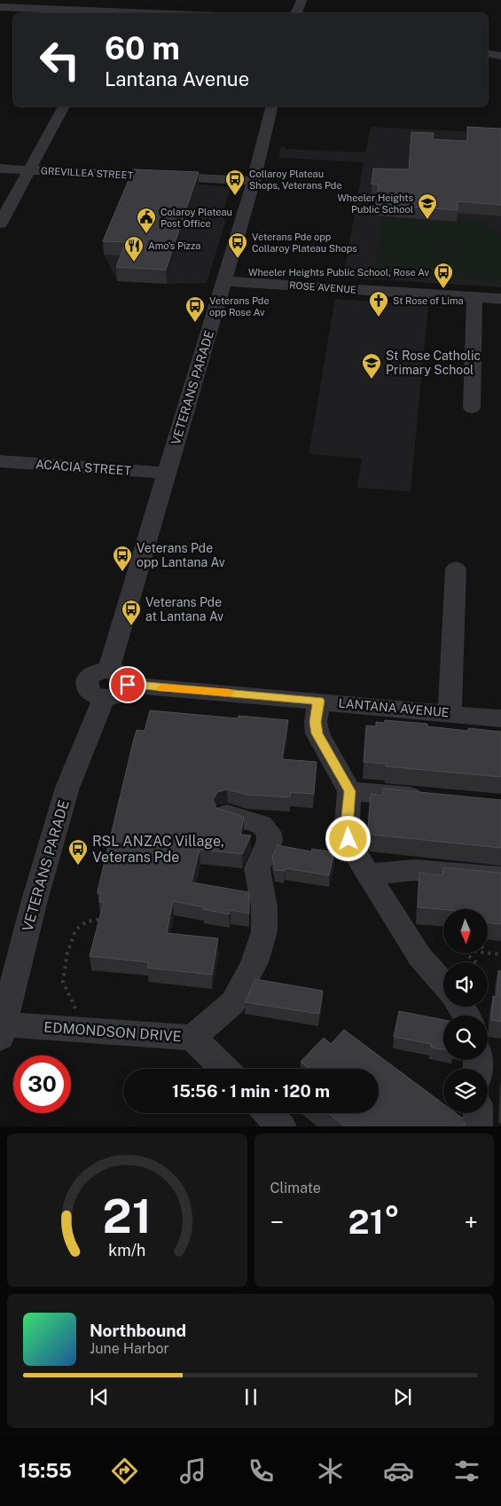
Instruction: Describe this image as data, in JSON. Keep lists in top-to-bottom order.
{
  "streets": {
    "street": [
      "GREVILLEA STREET",
      "ROSE AVENUE",
      "VETERANS PARADE",
      "ACACIA STREET",
      "LANTANA AVENUE",
      "EDMONDSON DRIVE"
    ]
  },
  "crossings": [
    ["GREVILLEA STREET", "VETERANS PARADE"],
    ["ROSE AVENUE", "VETERANS PARADE"],
    ["VETERANS PARADE", "ACACIA STREET"],
    ["VETERANS PARADE", "LANTANA AVENUE"],
    ["VETERANS PARADE", "EDMONDSON DRIVE"]
  ],
  "places": {
    "bus stop": [
      "Collaroy Plateau Shops, Veterans Pde",
      "Veterans Pde opp Collaroy Plateau Shops",
      "Wheeler Heights Public School, Rose Av",
      "Veterans Pde opp Rose Av",
      "Veterans Pde opp Lantana Av",
      "Veterans Pde at Lantana Av",
      "RSL ANZAC Village, Veterans Pde"
    ],
    "school or university": ["Wheeler Heights Public School", "St Rose Catholic Primary School"],
    "public building": ["Colaroy Plateau Post Office"],
    "restaurant": ["Amo's Pizza"],
    "church": ["St Rose of Lima"]
  },
  "north": "bottom",
  "page": {
    "turn": ["60 m", "Lantana Avenue"],
    "limit": "30",
    "trip": "15:56 · 1 min · 120 m",
    "tile": "Climate",
    "heat": ["−", "21°", "+"],
    "song": ["Northbound", "June Harbor"],
    "tabs": "15:55",
    "gauge": ["21", "km/h"]
  }
}
